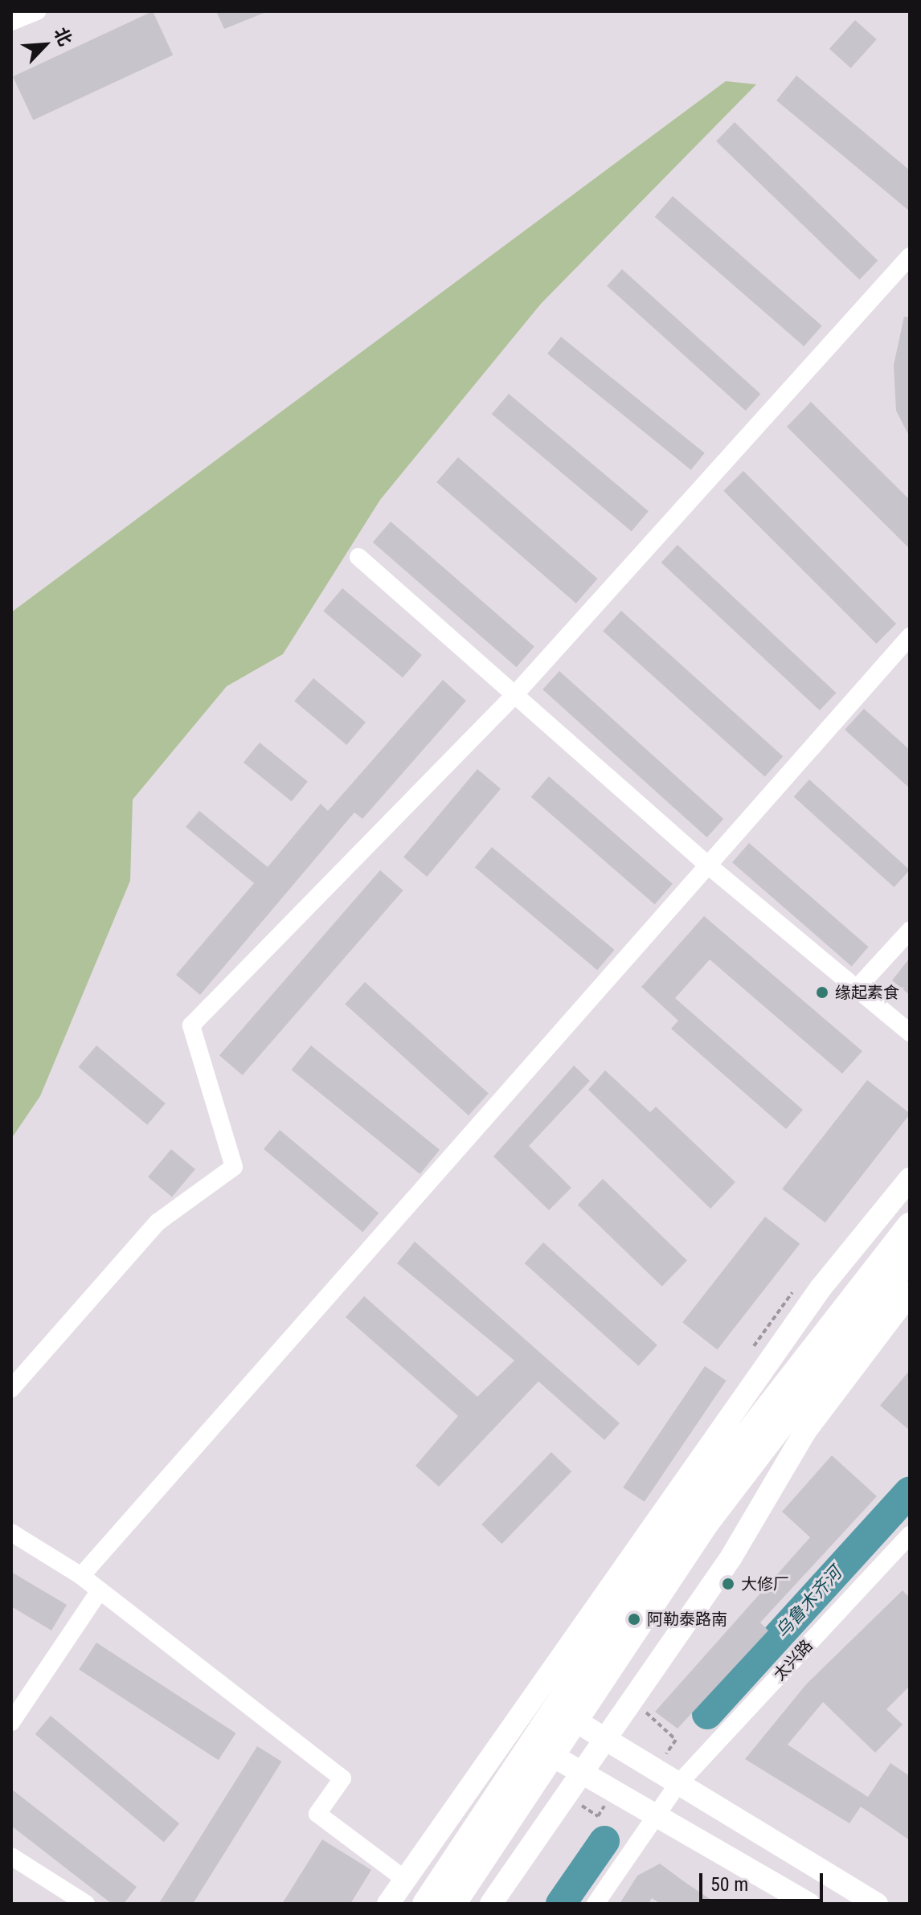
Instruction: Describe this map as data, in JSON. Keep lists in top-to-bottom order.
{
  "streets": {
    "street": ["太兴路"]
  },
  "water": ["乌鲁木齐河"],
  "places": ["缘起素食", "大修厂", "阿勒泰路南"],
  "scale_bar": "50 m",
  "north": "top right"
}
